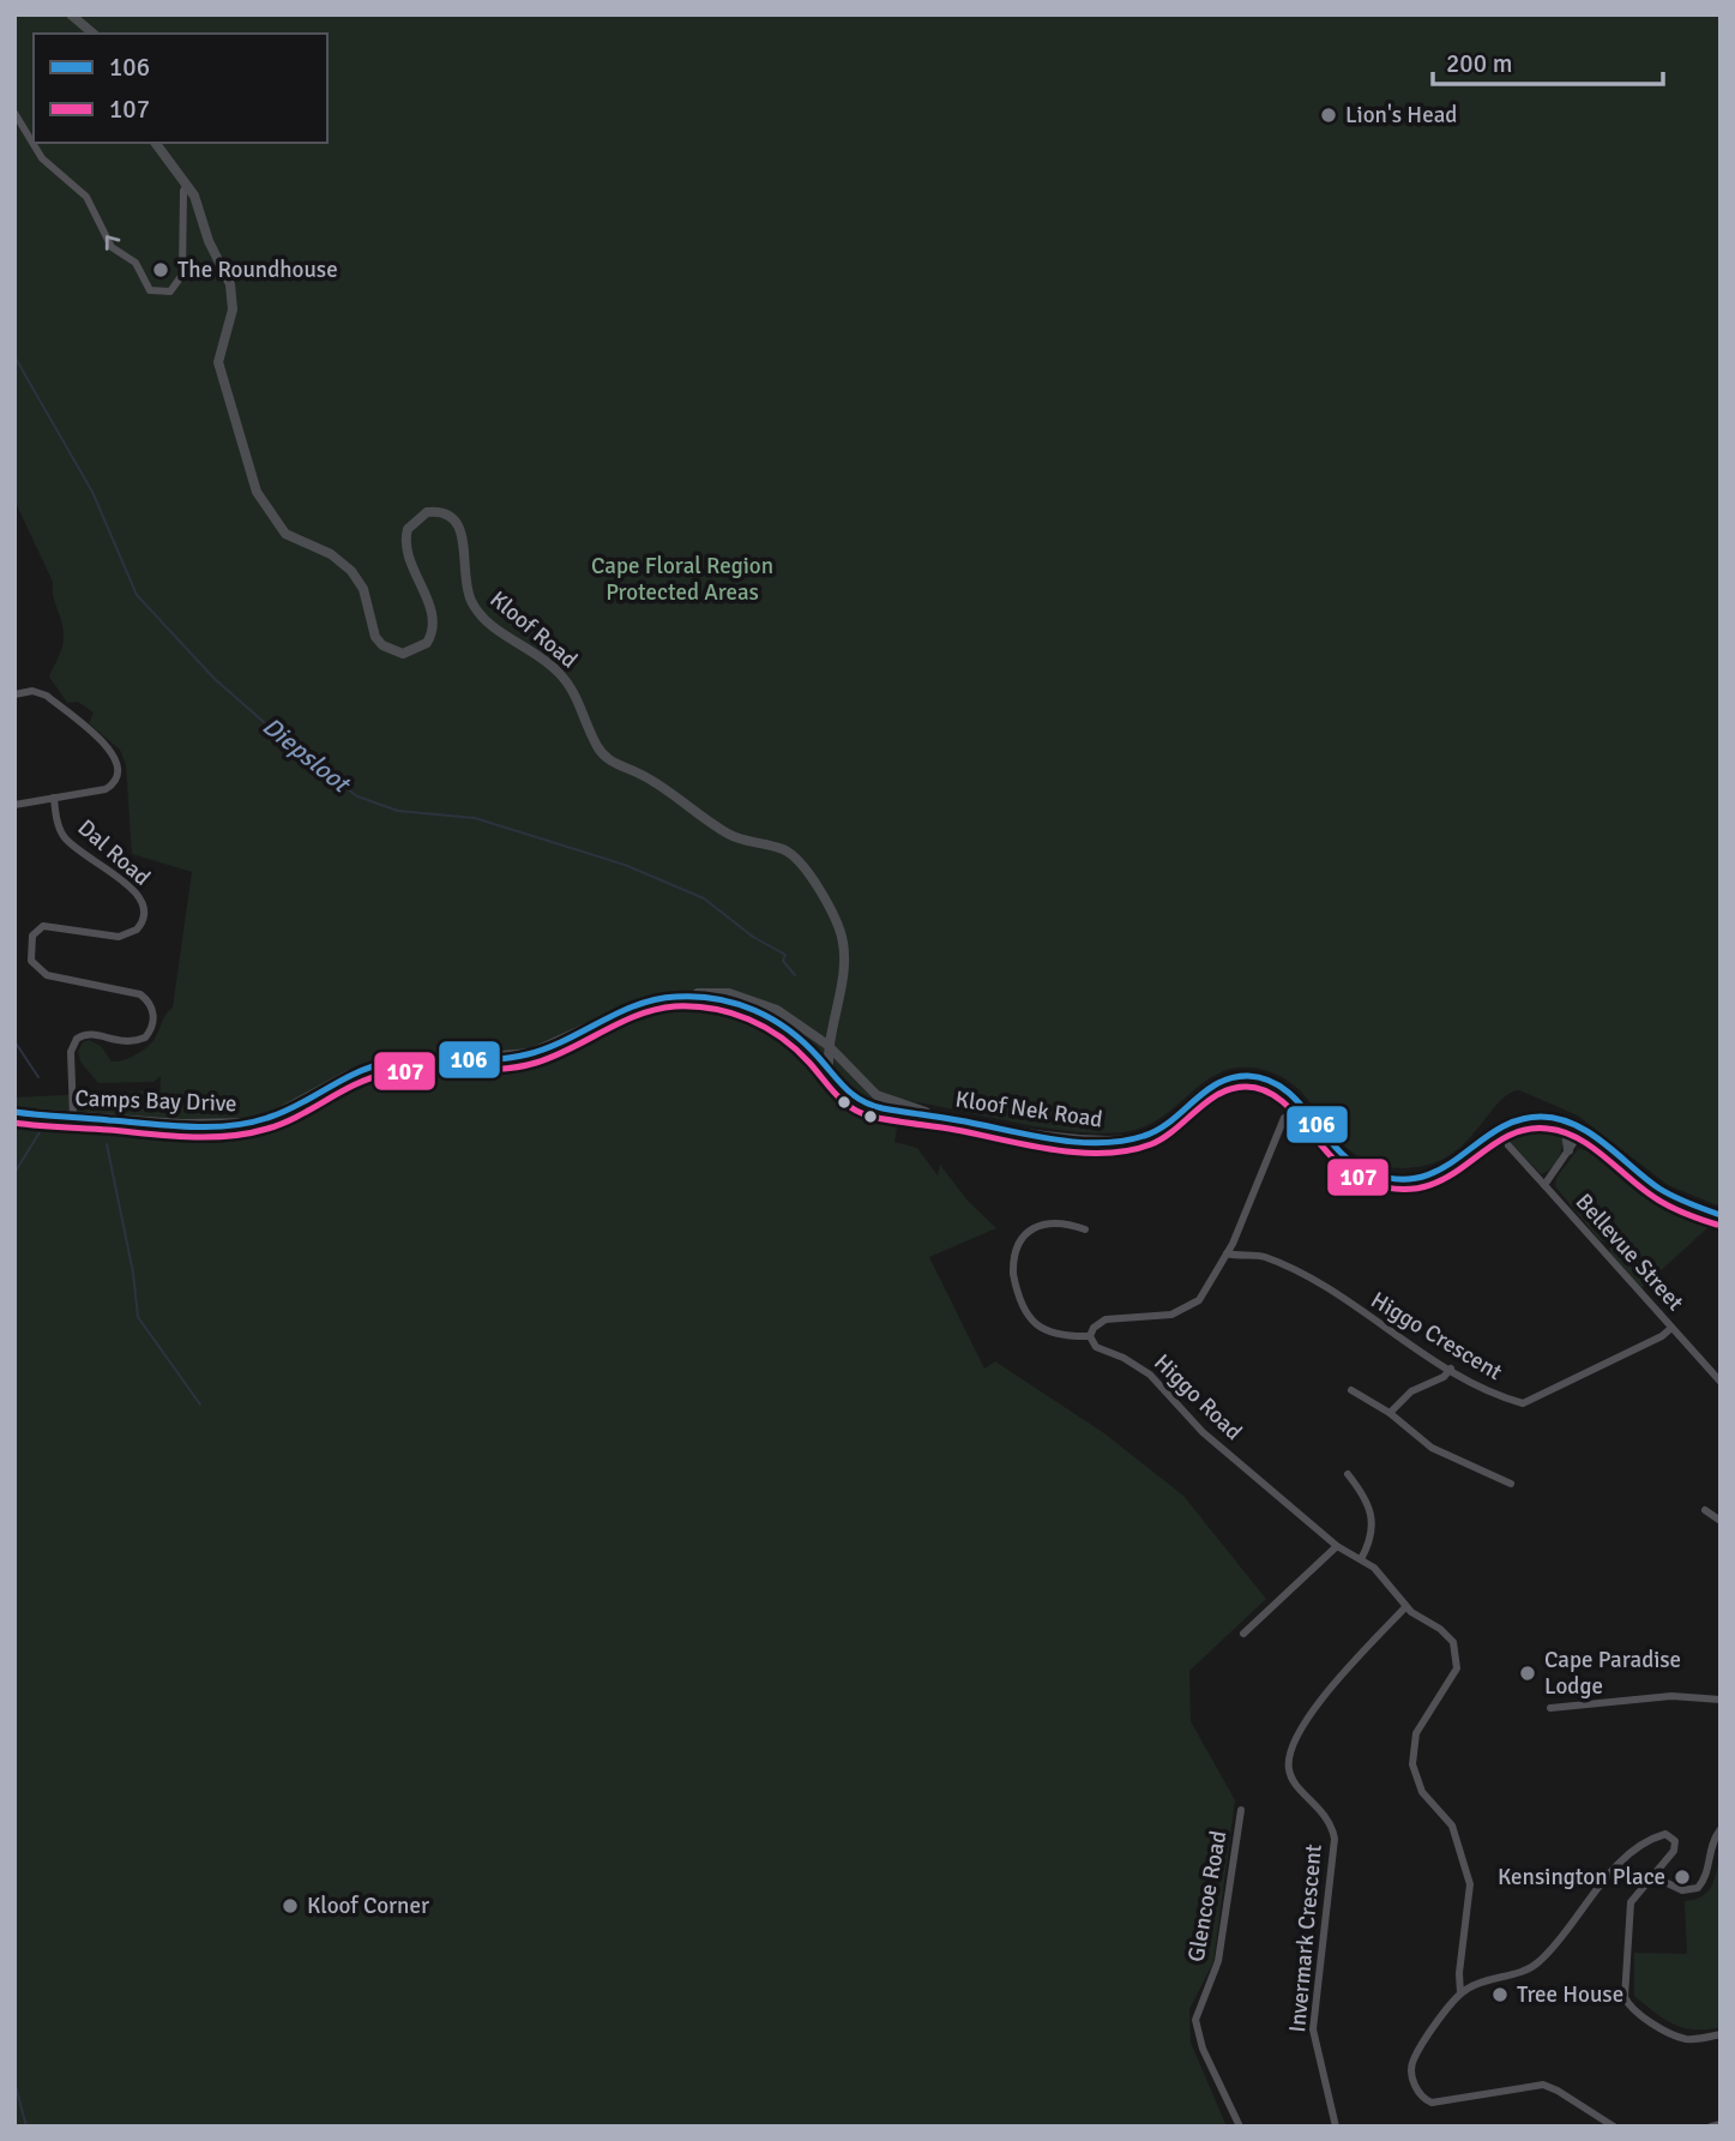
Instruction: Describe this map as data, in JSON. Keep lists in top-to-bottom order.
{
  "streets": {
    "main road": ["Kloof Road", "Camps Bay Drive", "Kloof Nek Road"],
    "street": [
      "Dal Road",
      "Bellevue Street",
      "Higgo Crescent",
      "Higgo Road",
      "Glencoe Road",
      "Invermark Crescent"
    ]
  },
  "crossings": [
    ["Kloof Road", "Camps Bay Drive"],
    ["Dal Road", "Camps Bay Drive"],
    ["Camps Bay Drive", "Kloof Nek Road"],
    ["Bellevue Street", "Higgo Crescent"],
    ["Higgo Crescent", "Higgo Road"],
    ["Higgo Road", "Invermark Crescent"]
  ],
  "water": ["Diepsloot"],
  "parks": ["Cape Floral Region Protected Areas"],
  "places": [
    "Lion's Head",
    "The Roundhouse",
    "Cape Paradise Lodge",
    "Kensington Place",
    "Kloof Corner",
    "Tree House"
  ],
  "lines": ["transit line 106", "transit line 107"],
  "legend": ["106", "107"],
  "scale_bar": "200 m"
}
